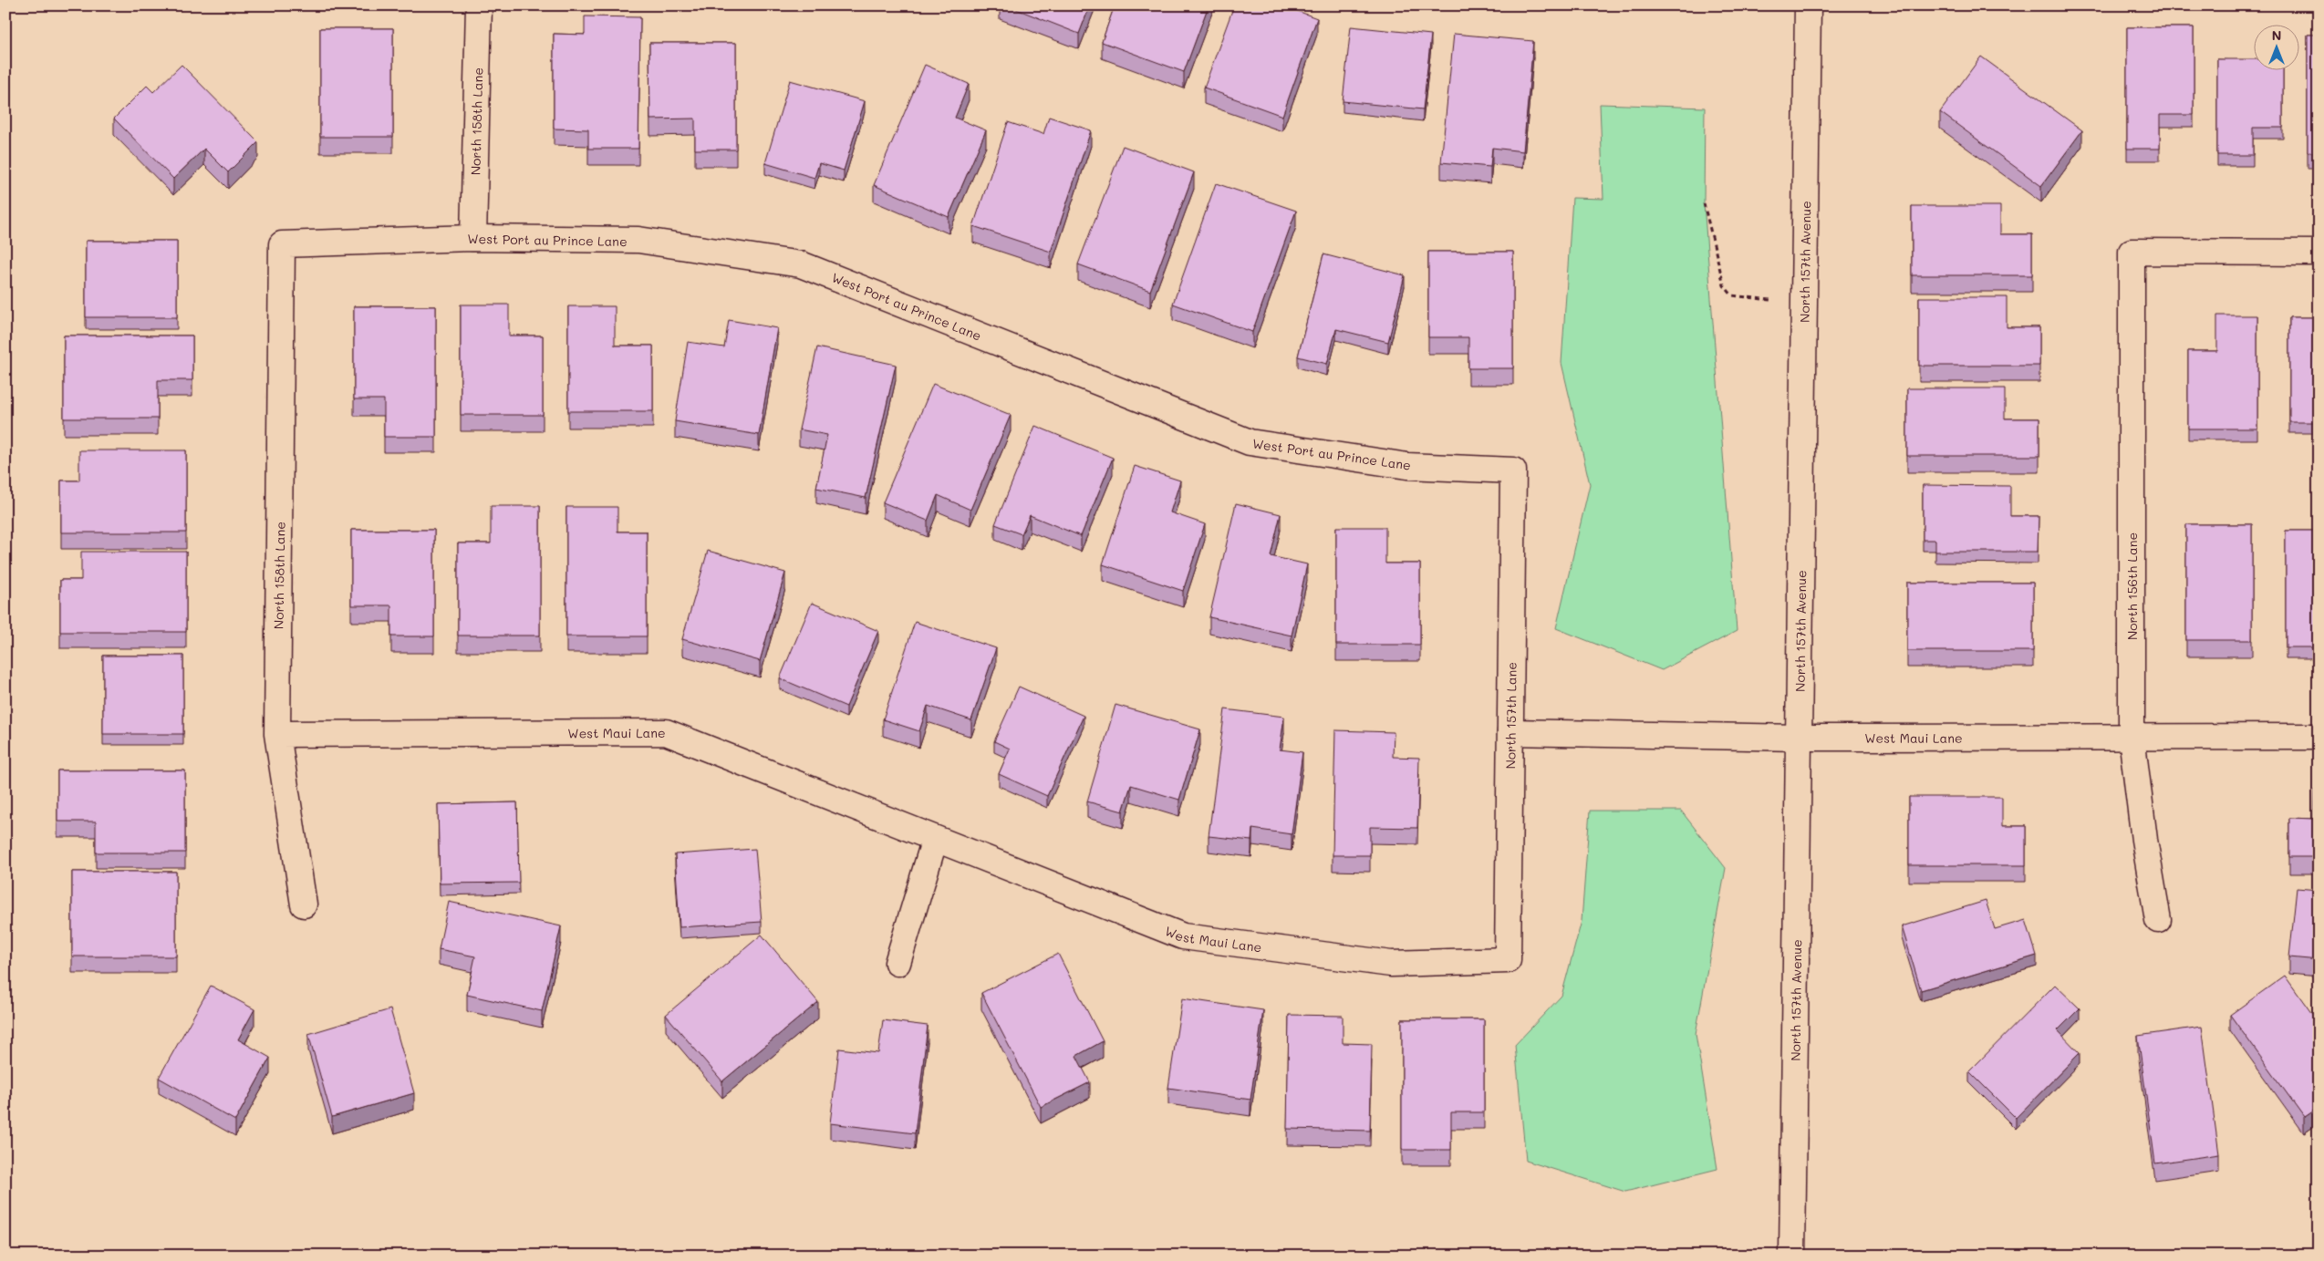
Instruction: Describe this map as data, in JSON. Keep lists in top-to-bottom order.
{
  "streets": {
    "street": [
      "North 158th Lane",
      "West Port au Prince Lane",
      "North 157th Avenue",
      "North 156th Lane",
      "North 157th Lane",
      "West Maui Lane"
    ]
  },
  "crossings": [
    ["North 158th Lane", "West Port au Prince Lane"],
    ["North 158th Lane", "West Maui Lane"],
    ["West Port au Prince Lane", "North 157th Lane"],
    ["North 157th Avenue", "West Maui Lane"],
    ["North 156th Lane", "West Maui Lane"],
    ["North 157th Lane", "West Maui Lane"]
  ],
  "north": "top"
}
